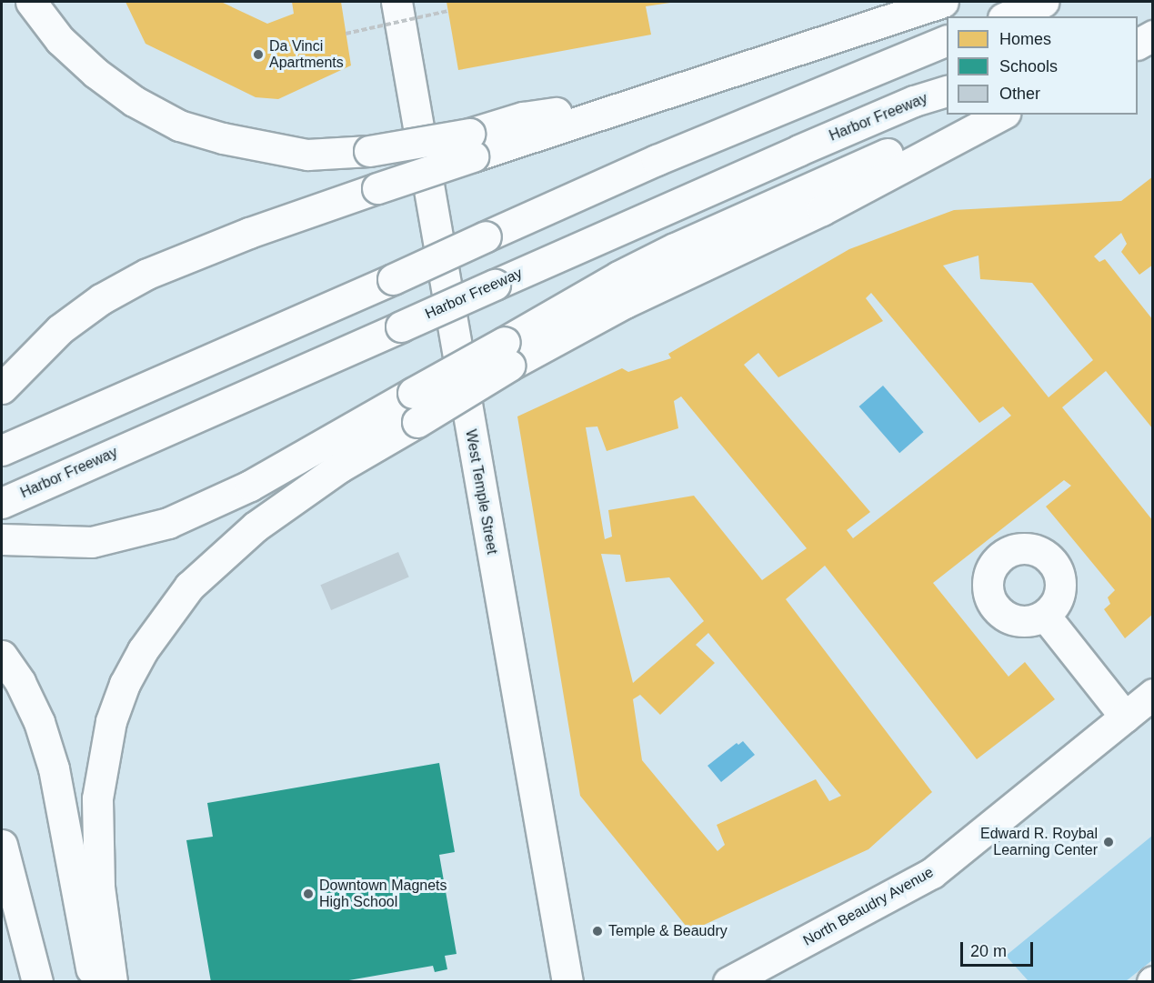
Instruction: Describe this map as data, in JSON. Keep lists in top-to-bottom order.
{
  "streets": {
    "main road": ["Harbor Freeway", "West Temple Street", "North Beaudry Avenue"]
  },
  "places": [
    "Da Vinci Apartments",
    "Edward R. Roybal Learning Center",
    "Downtown Magnets High School",
    "Temple & Beaudry"
  ],
  "legend": ["Homes", "Schools", "Other"],
  "scale_bar": "20 m"
}
